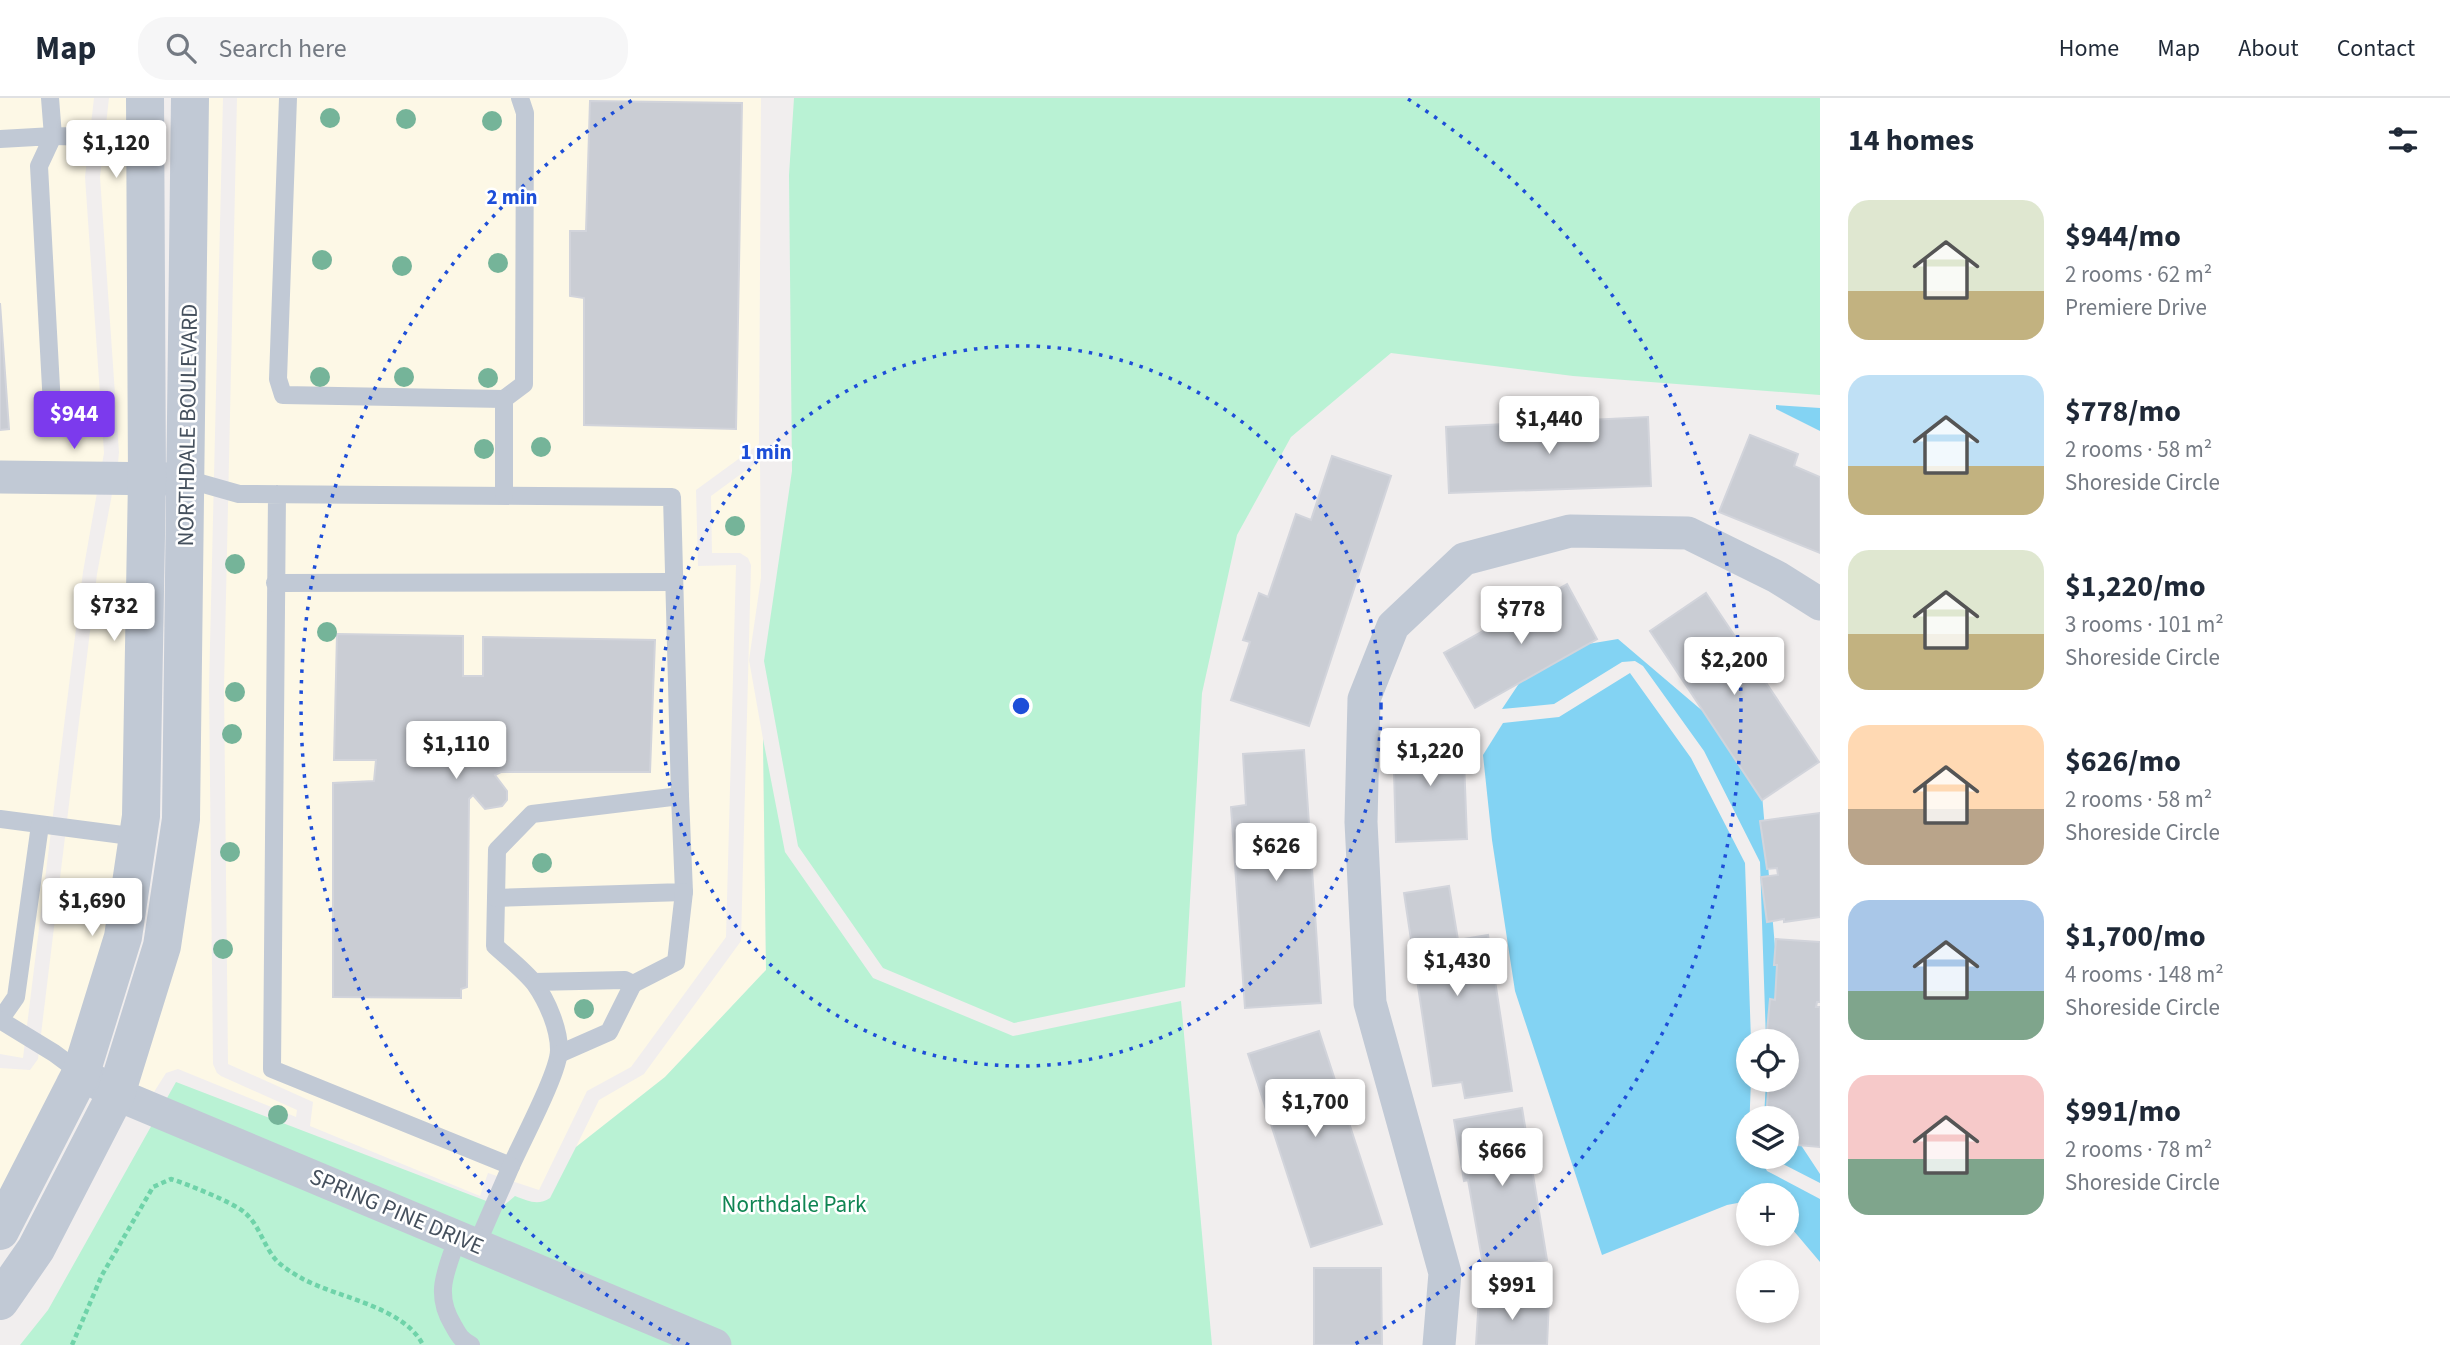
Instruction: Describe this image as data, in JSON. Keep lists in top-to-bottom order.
{
  "streets": {
    "street": ["NORTHDALE BOULEVARD", "SPRING PINE DRIVE"]
  },
  "crossings": [
    ["NORTHDALE BOULEVARD", "SPRING PINE DRIVE"]
  ],
  "parks": ["Northdale Park"],
  "page": {
    "header": "Map",
    "search": "Search here",
    "nav": [
      "Home",
      "Map",
      "About",
      "Contact"
    ],
    "heading": "14 homes",
    "price": [
      "$1,120",
      "$944",
      "$1,440",
      "$732",
      "$778",
      "$2,200",
      "$1,110",
      "$1,220",
      "$626",
      "$1,690",
      "$1,430",
      "$1,700",
      "$666",
      "$991"
    ],
    "list": [
      {
        "name": "$944/mo",
        "note": "2 rooms · 62 m² · Premiere Drive"
      },
      {
        "name": "$778/mo",
        "note": "2 rooms · 58 m² · Shoreside Circle"
      },
      {
        "name": "$1,220/mo",
        "note": "3 rooms · 101 m² · Shoreside Circle"
      },
      {
        "name": "$626/mo",
        "note": "2 rooms · 58 m² · Shoreside Circle"
      },
      {
        "name": "$1,700/mo",
        "note": "4 rooms · 148 m² · Shoreside Circle"
      },
      {
        "name": "$991/mo",
        "note": "2 rooms · 78 m² · Shoreside Circle"
      }
    ],
    "map_buttons": ["+", "−"]
  },
  "rings": ["2 min", "1 min"]
}
